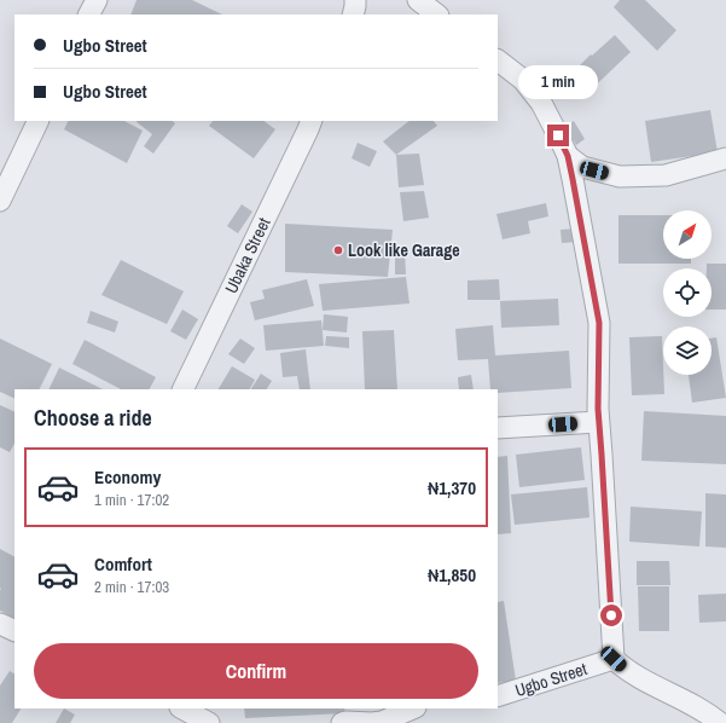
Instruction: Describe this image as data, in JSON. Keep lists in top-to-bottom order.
{
  "streets": {
    "street": ["Ubaka Street", "Ugbo Street"]
  },
  "places": ["Look like Garage"],
  "north": "top right",
  "page": {
    "banner": ["Ugbo Street", "Ugbo Street"],
    "bubble": "1 min",
    "heading": "Choose a ride",
    "list": [
      {
        "name": "Economy",
        "note": "1 min · 17:02",
        "value": "₦1,370"
      },
      {
        "name": "Comfort",
        "note": "2 min · 17:03",
        "value": "₦1,850"
      }
    ],
    "buttons": "Confirm"
  }
}
